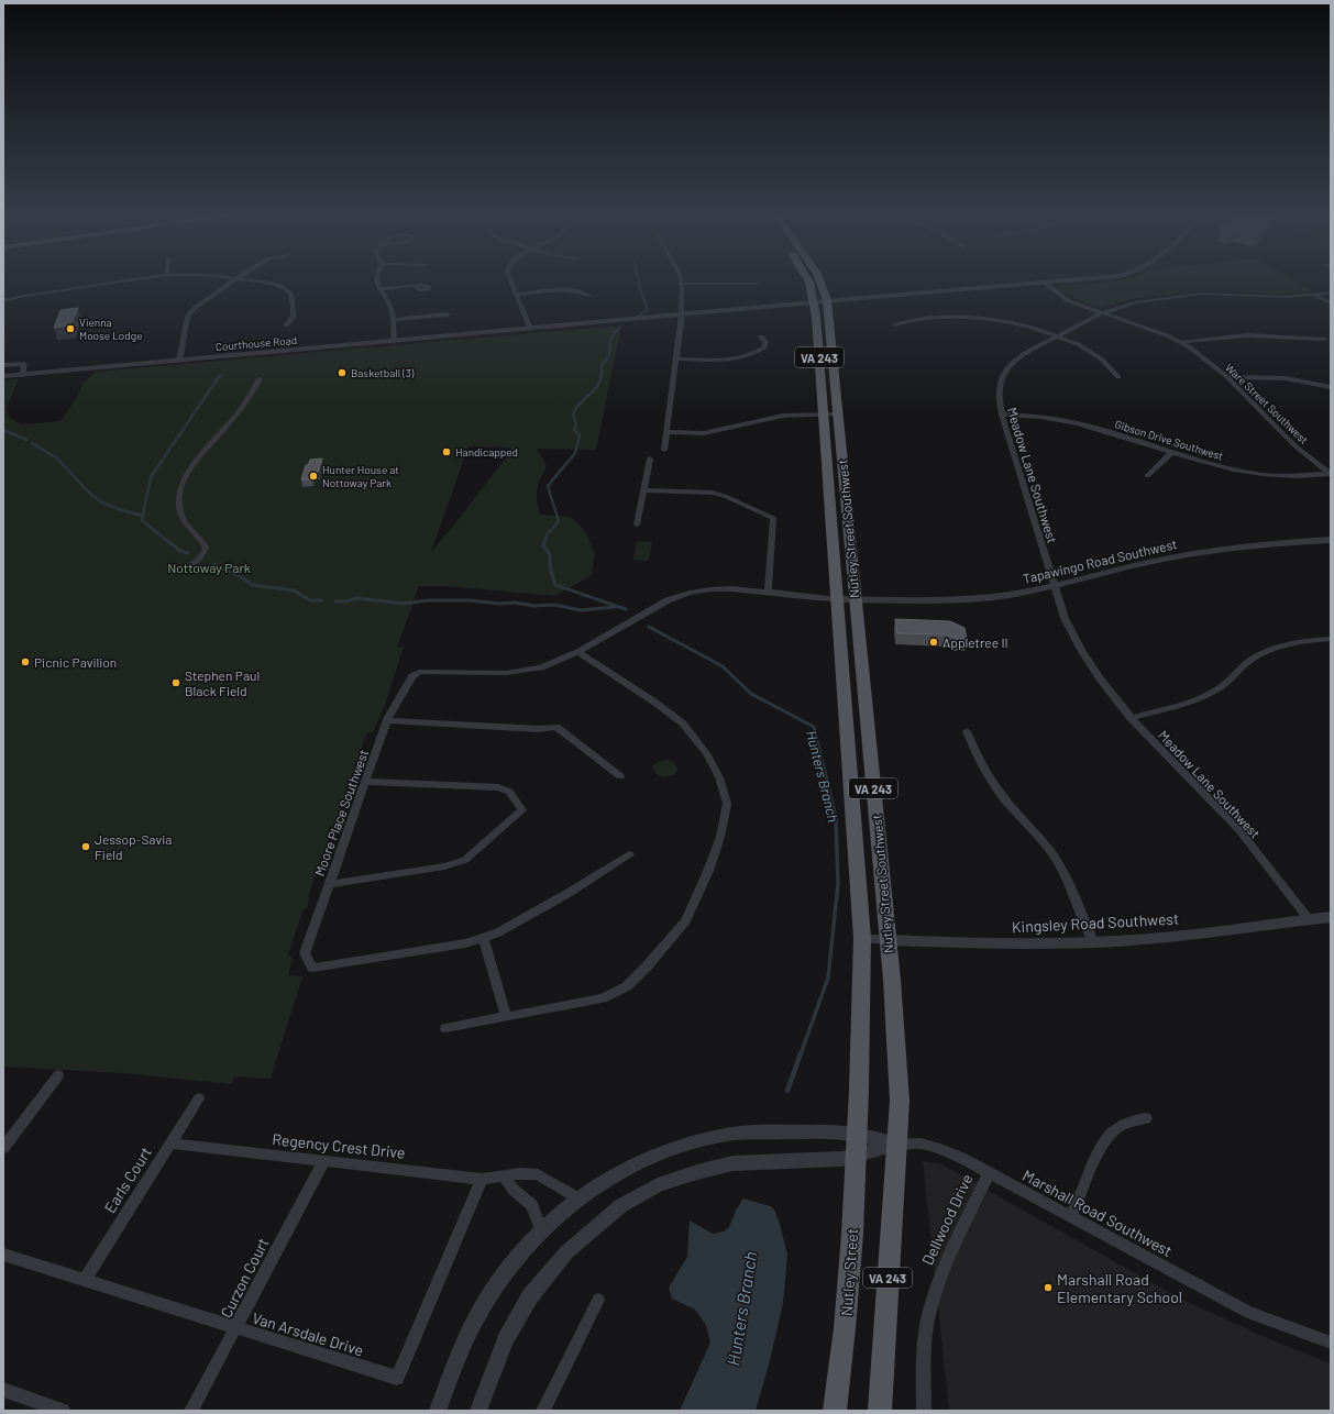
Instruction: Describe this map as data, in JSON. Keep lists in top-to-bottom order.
{
  "streets": {
    "main road": ["VA 243", "Nutley Street Southwest", "Nutley Street"],
    "street": [
      "Courthouse Road",
      "Ware Street Southwest",
      "Gibson Drive Southwest",
      "Meadow Lane Southwest",
      "Tapawingo Road Southwest",
      "Moore Place Southwest",
      "Kingsley Road Southwest",
      "Regency Crest Drive",
      "Earls Court",
      "Marshall Road Southwest",
      "Dellwood Drive",
      "Curzon Court",
      "Van Arsdale Drive"
    ]
  },
  "crossings": [
    ["Courthouse Road", "Ware Street Southwest"],
    ["Courthouse Road", "Nutley Street Southwest"],
    ["Ware Street Southwest", "Gibson Drive Southwest"],
    ["Ware Street Southwest", "Meadow Lane Southwest"],
    ["Gibson Drive Southwest", "Meadow Lane Southwest"],
    ["Meadow Lane Southwest", "Tapawingo Road Southwest"],
    ["Meadow Lane Southwest", "Kingsley Road Southwest"],
    ["Nutley Street Southwest", "Tapawingo Road Southwest"],
    ["Nutley Street Southwest", "Kingsley Road Southwest"],
    ["Nutley Street Southwest", "Marshall Road Southwest"],
    ["Nutley Street Southwest", "Nutley Street"],
    ["Tapawingo Road Southwest", "Moore Place Southwest"],
    ["Regency Crest Drive", "Earls Court"],
    ["Regency Crest Drive", "Curzon Court"],
    ["Regency Crest Drive", "Van Arsdale Drive"],
    ["Earls Court", "Van Arsdale Drive"],
    ["Marshall Road Southwest", "Dellwood Drive"],
    ["Curzon Court", "Van Arsdale Drive"]
  ],
  "water": ["Hunters Branch"],
  "parks": ["Nottoway Park"],
  "places": [
    "Vienna Moose Lodge",
    "Basketball (3)",
    "Handicapped",
    "Hunter House at Nottoway Park",
    "Appletree II",
    "Picnic Pavilion",
    "Stephen Paul Black Field",
    "Jessop-Savia Field",
    "Marshall Road Elementary School"
  ]
}
